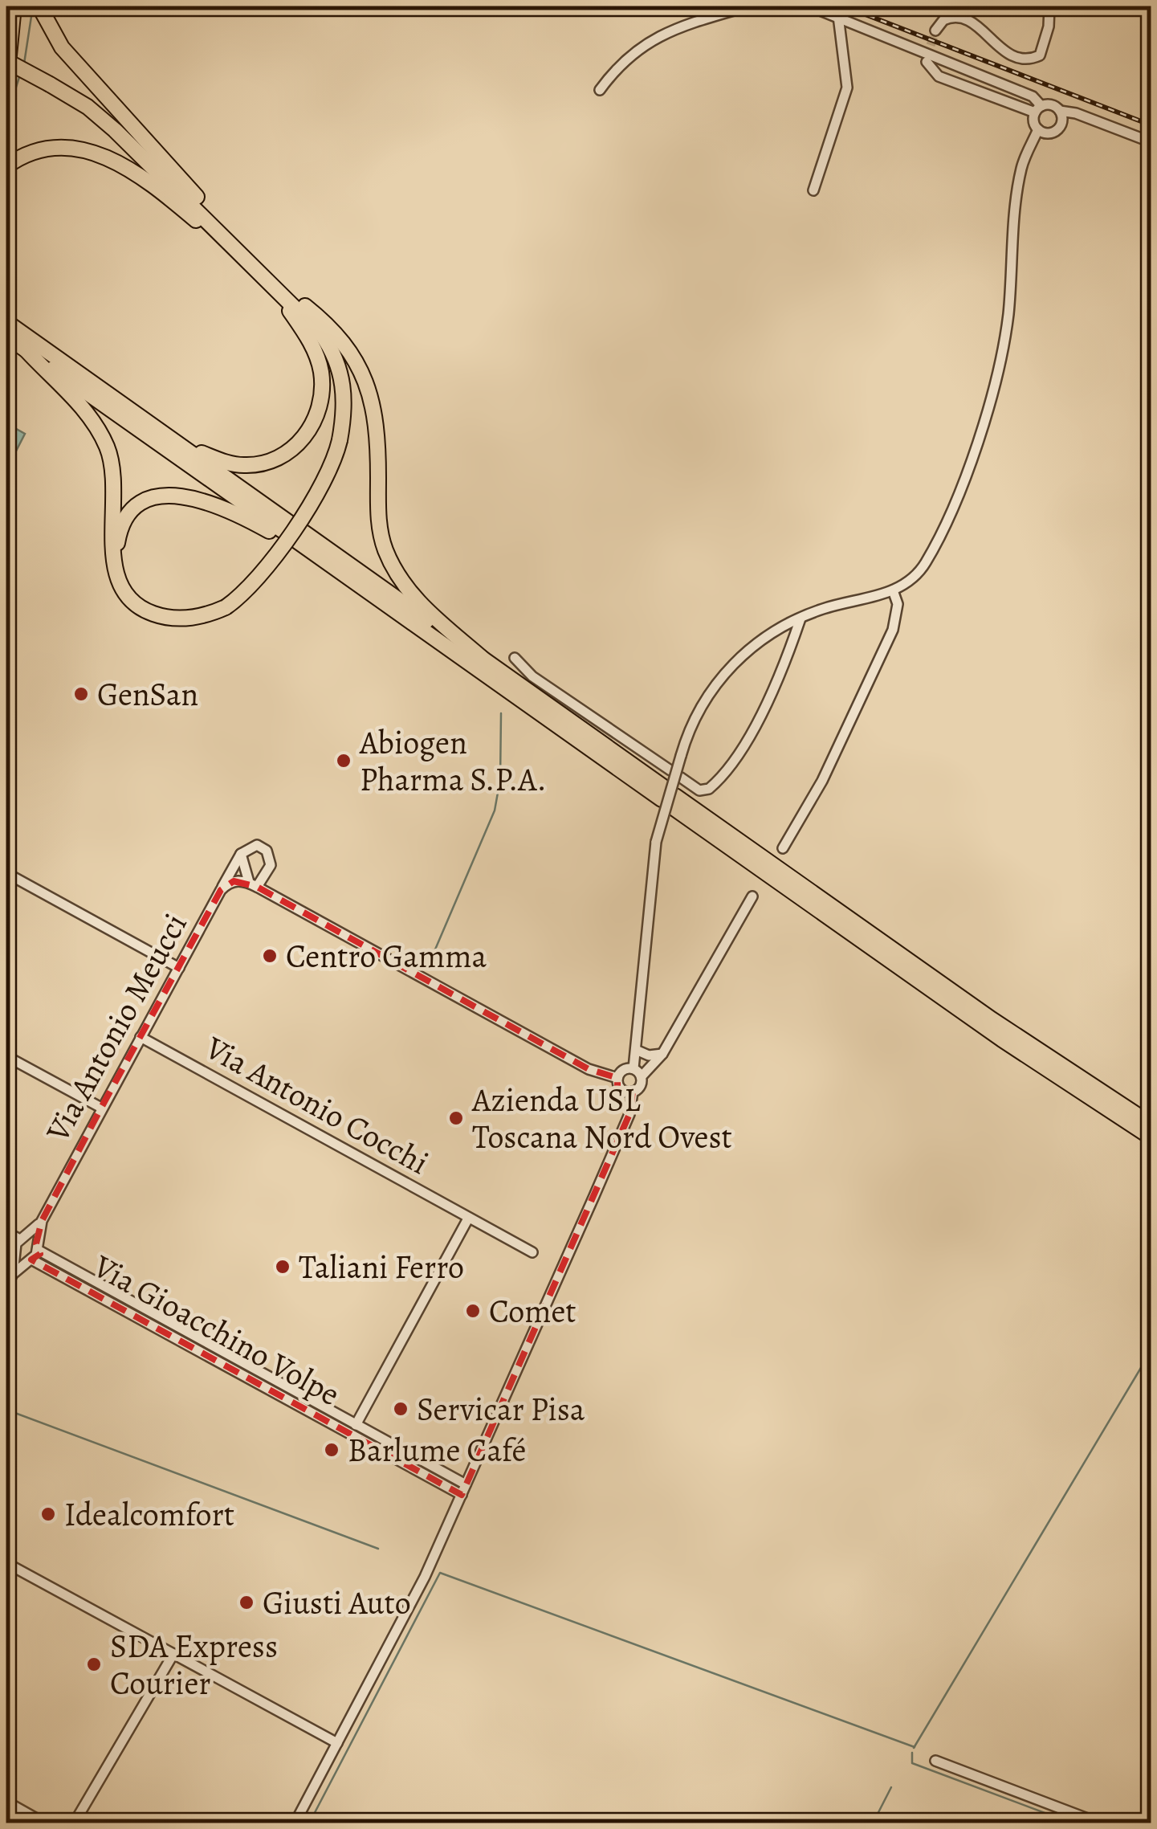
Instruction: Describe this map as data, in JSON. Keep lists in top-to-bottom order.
{
  "streets": {
    "street": ["Via Antonio Meucci", "Via Antonio Cocchi", "Via Gioacchino Volpe"]
  },
  "crossings": [
    ["Via Antonio Meucci", "Via Antonio Cocchi"],
    ["Via Antonio Meucci", "Via Gioacchino Volpe"]
  ],
  "places": [
    "GenSan",
    "Abiogen Pharma S.P.A.",
    "Centro Gamma",
    "Azienda USL Toscana Nord Ovest",
    "Taliani Ferro",
    "Comet",
    "Servicar Pisa",
    "Barlume Café",
    "Idealcomfort",
    "Giusti Auto",
    "SDA Express Courier"
  ]
}
